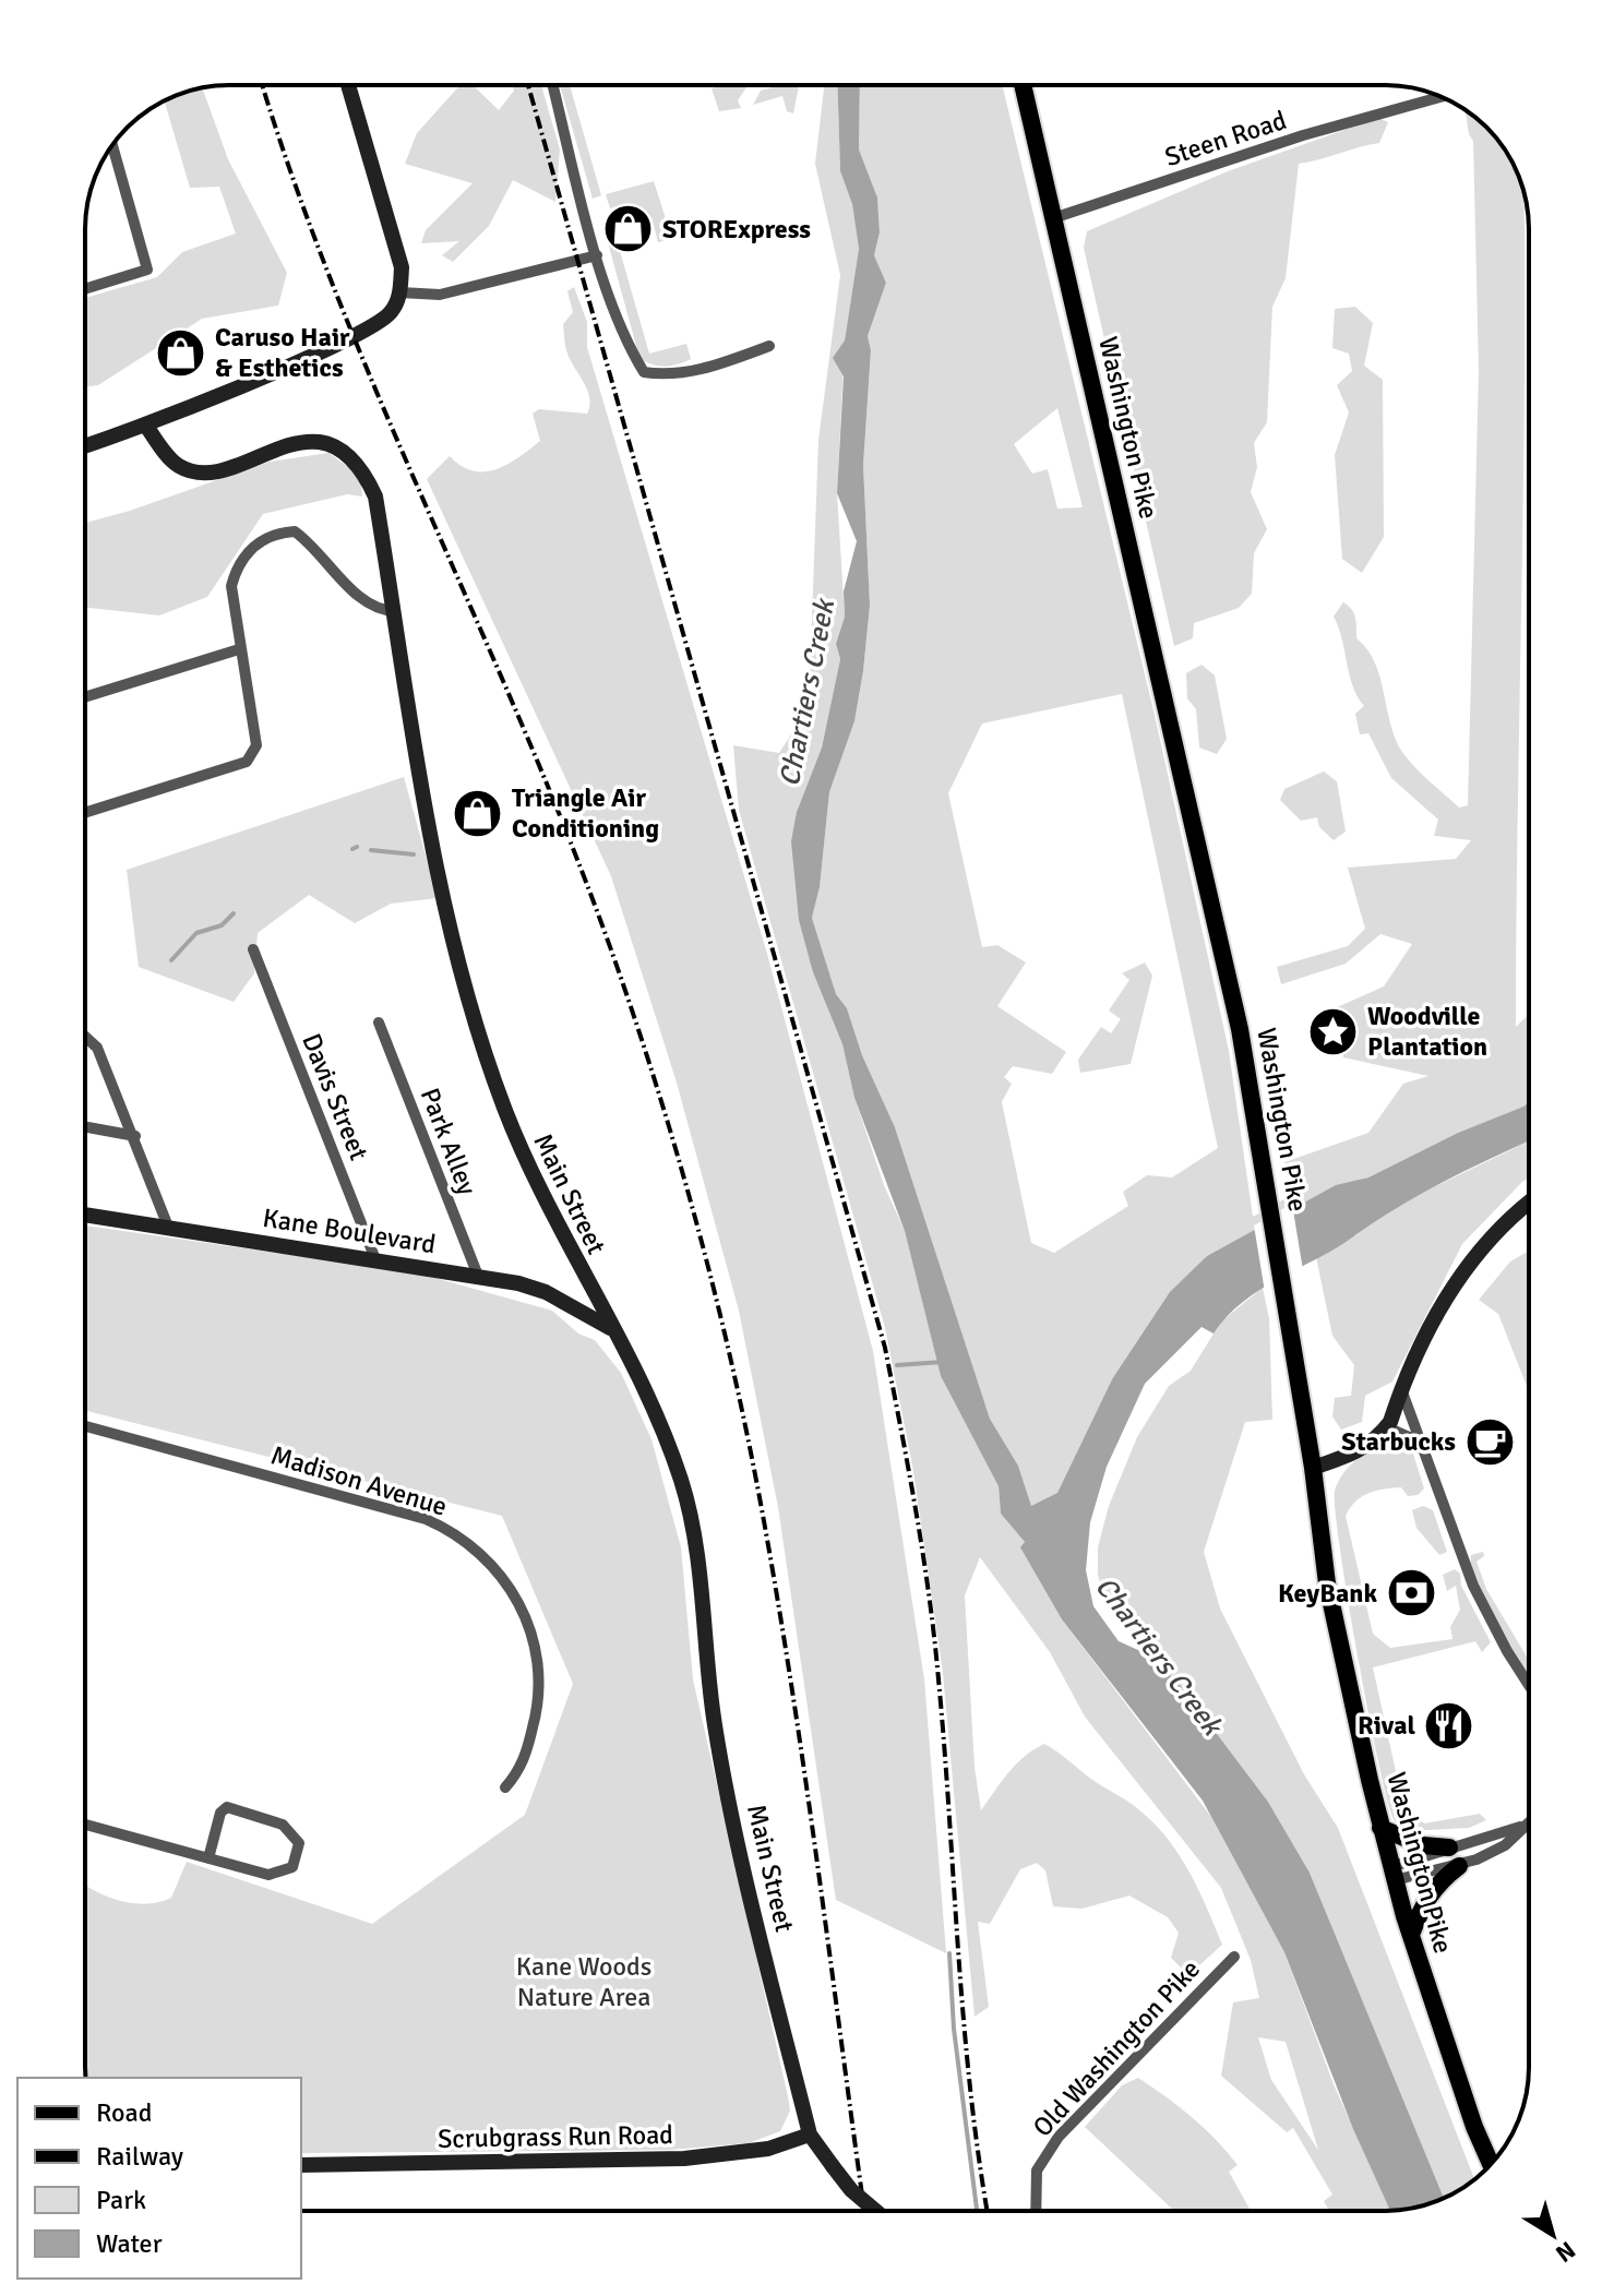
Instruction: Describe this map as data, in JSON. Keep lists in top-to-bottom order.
{
  "streets": {
    "main road": ["Washington Pike"],
    "street": [
      "Steen Road",
      "Davis Street",
      "Park Alley",
      "Main Street",
      "Kane Boulevard",
      "Madison Avenue",
      "Old Washington Pike",
      "Scrubgrass Run Road"
    ]
  },
  "crossings": [
    ["Steen Road", "Washington Pike"],
    ["Davis Street", "Kane Boulevard"],
    ["Park Alley", "Kane Boulevard"],
    ["Main Street", "Kane Boulevard"],
    ["Main Street", "Scrubgrass Run Road"]
  ],
  "water": ["Chartiers Creek"],
  "parks": ["Kane Woods Nature Area"],
  "places": {
    "shop": ["STORExpress", "Caruso Hair & Esthetics", "Triangle Air Conditioning"],
    "place": ["Woodville Plantation"],
    "cafe": ["Starbucks"],
    "bank": ["KeyBank"],
    "restaurant": ["Rival"]
  },
  "legend": [
    "Road",
    "Railway",
    "Park",
    "Water"
  ],
  "north": "bottom right"
}
